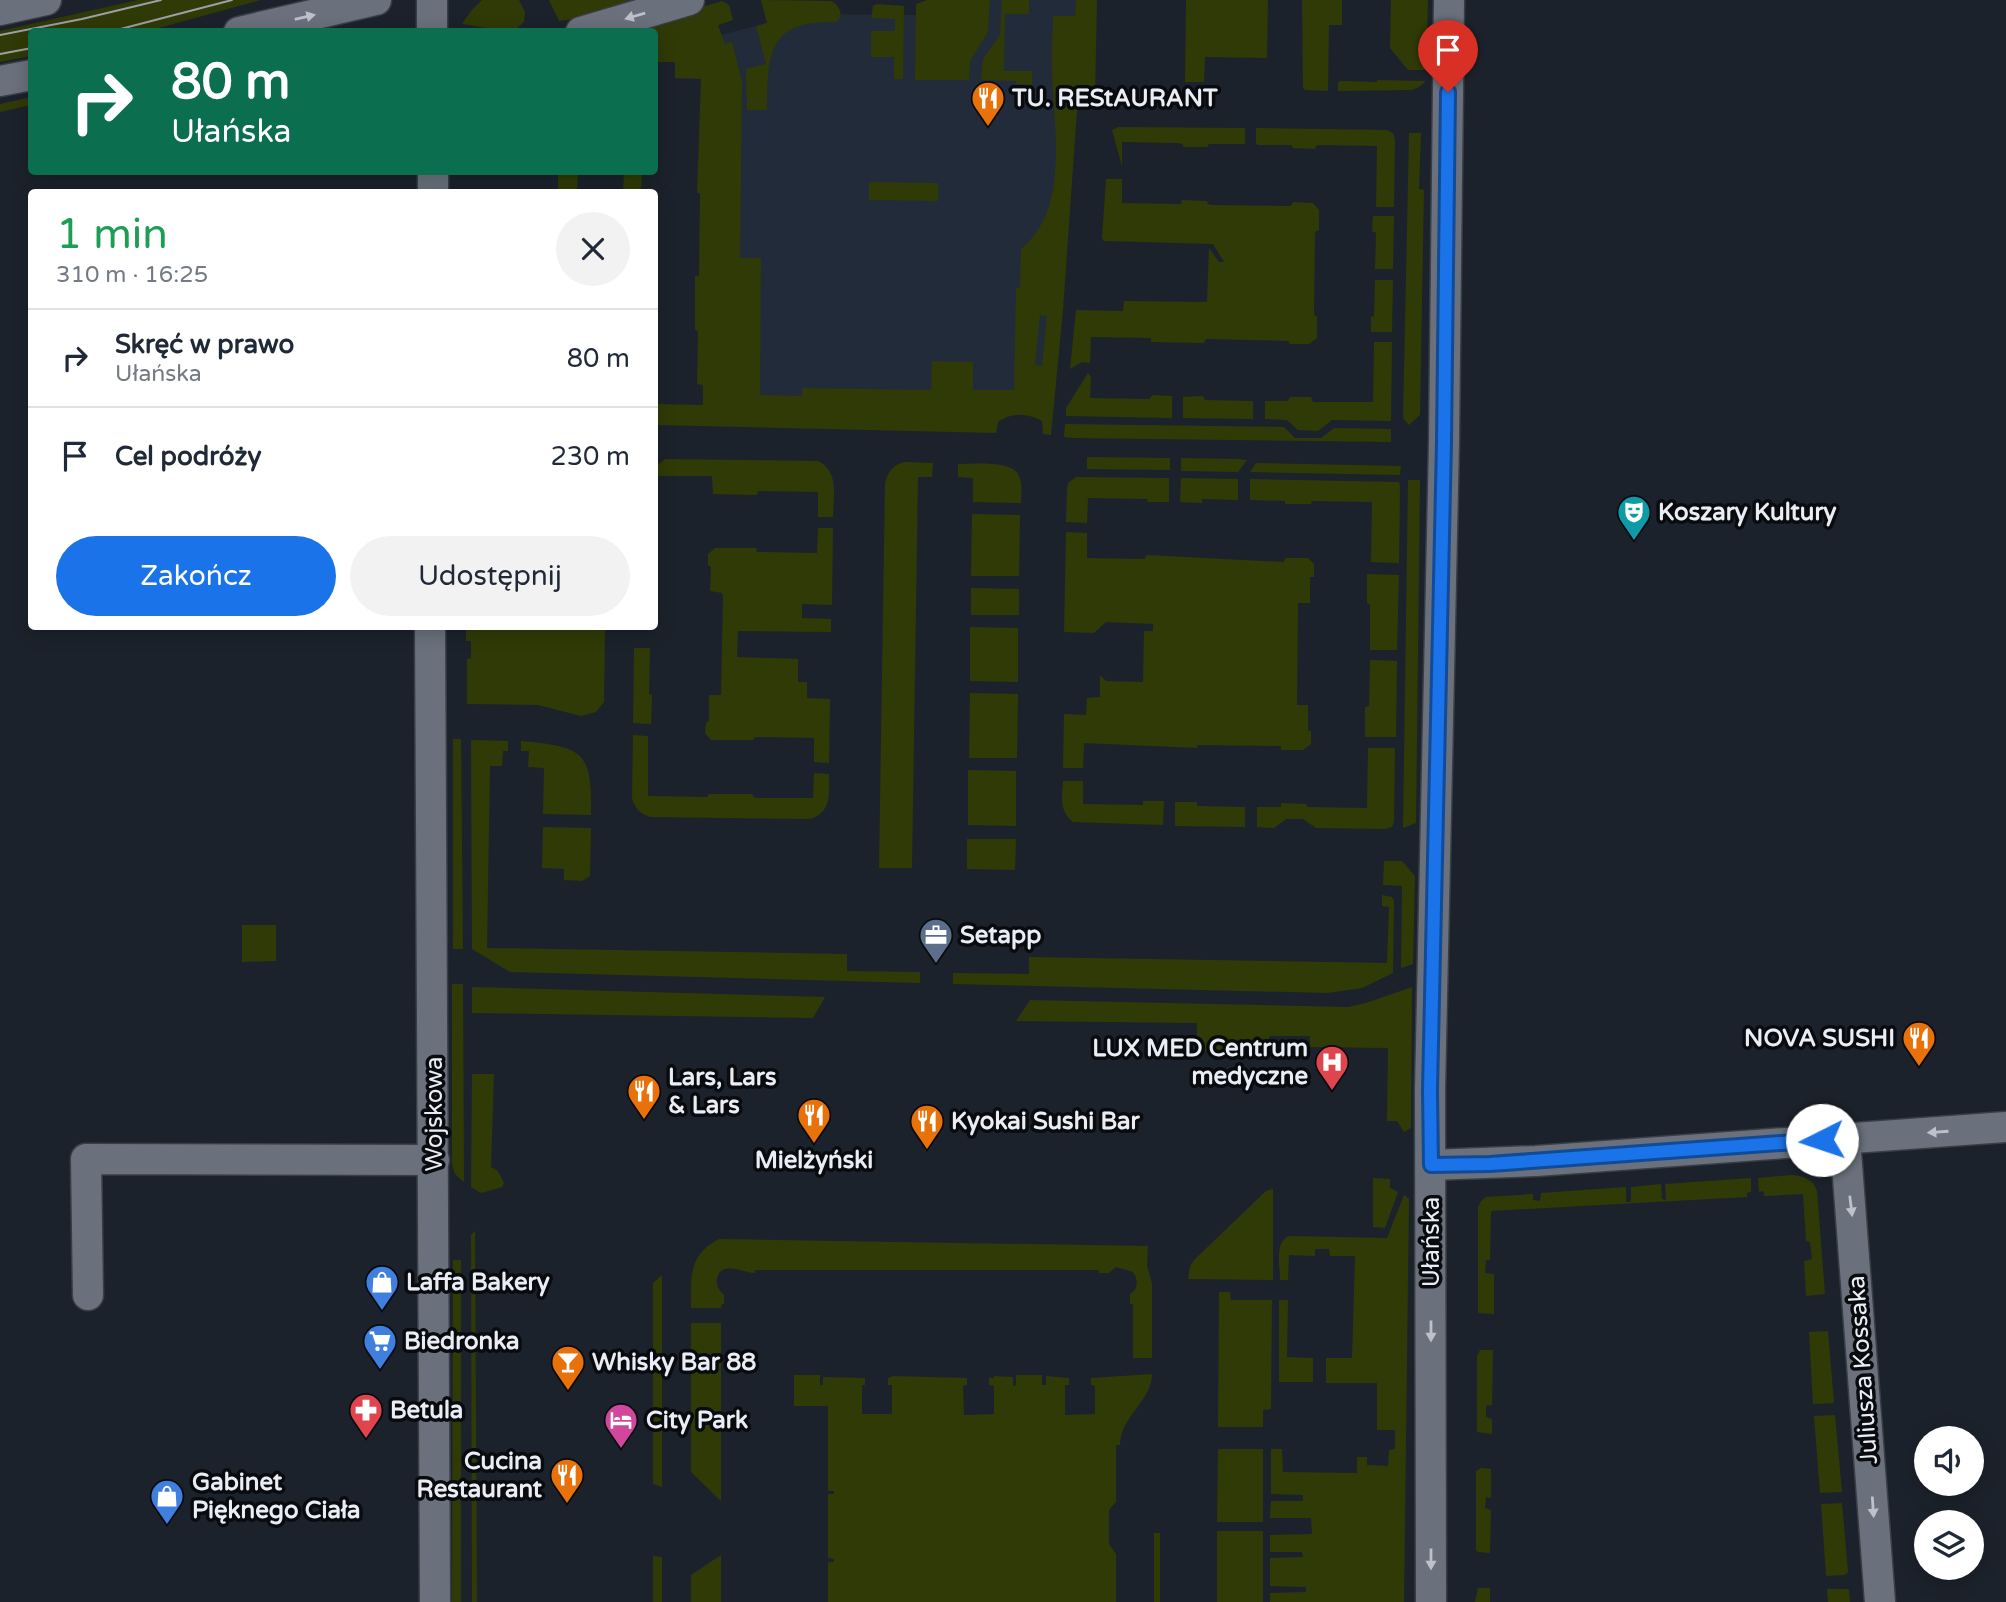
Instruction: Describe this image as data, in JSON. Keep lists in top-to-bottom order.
{
  "streets": {
    "street": ["Wojskowa", "Ułańska", "Juliusza Kossaka"]
  },
  "one_way": ["Juliusza Kossaka"],
  "places": {
    "restaurant": [
      "TU. REStAURANT",
      "NOVA SUSHI",
      "Lars, Lars & Lars",
      "Mielżyński",
      "Kyokai Sushi Bar",
      "Cucina Restaurant"
    ],
    "theatre": ["Koszary Kultury"],
    "office": ["Setapp"],
    "hospital": ["LUX MED Centrum medyczne"],
    "shop": ["Laffa Bakery", "Gabinet Pięknego Ciała"],
    "supermarket": ["Biedronka"],
    "bar": ["Whisky Bar 88"],
    "pharmacy": ["Betula"],
    "hotel": ["City Park"]
  },
  "page": {
    "turn": ["80 m", "Ułańska"],
    "heading": ["1 min", "310 m · 16:25"],
    "list": [
      {
        "name": "Skręć w prawo",
        "note": "Ułańska",
        "value": "80 m"
      },
      {
        "name": "Cel podróży",
        "value": "230 m"
      }
    ],
    "buttons": ["Zakończ", "Udostępnij"]
  }
}
